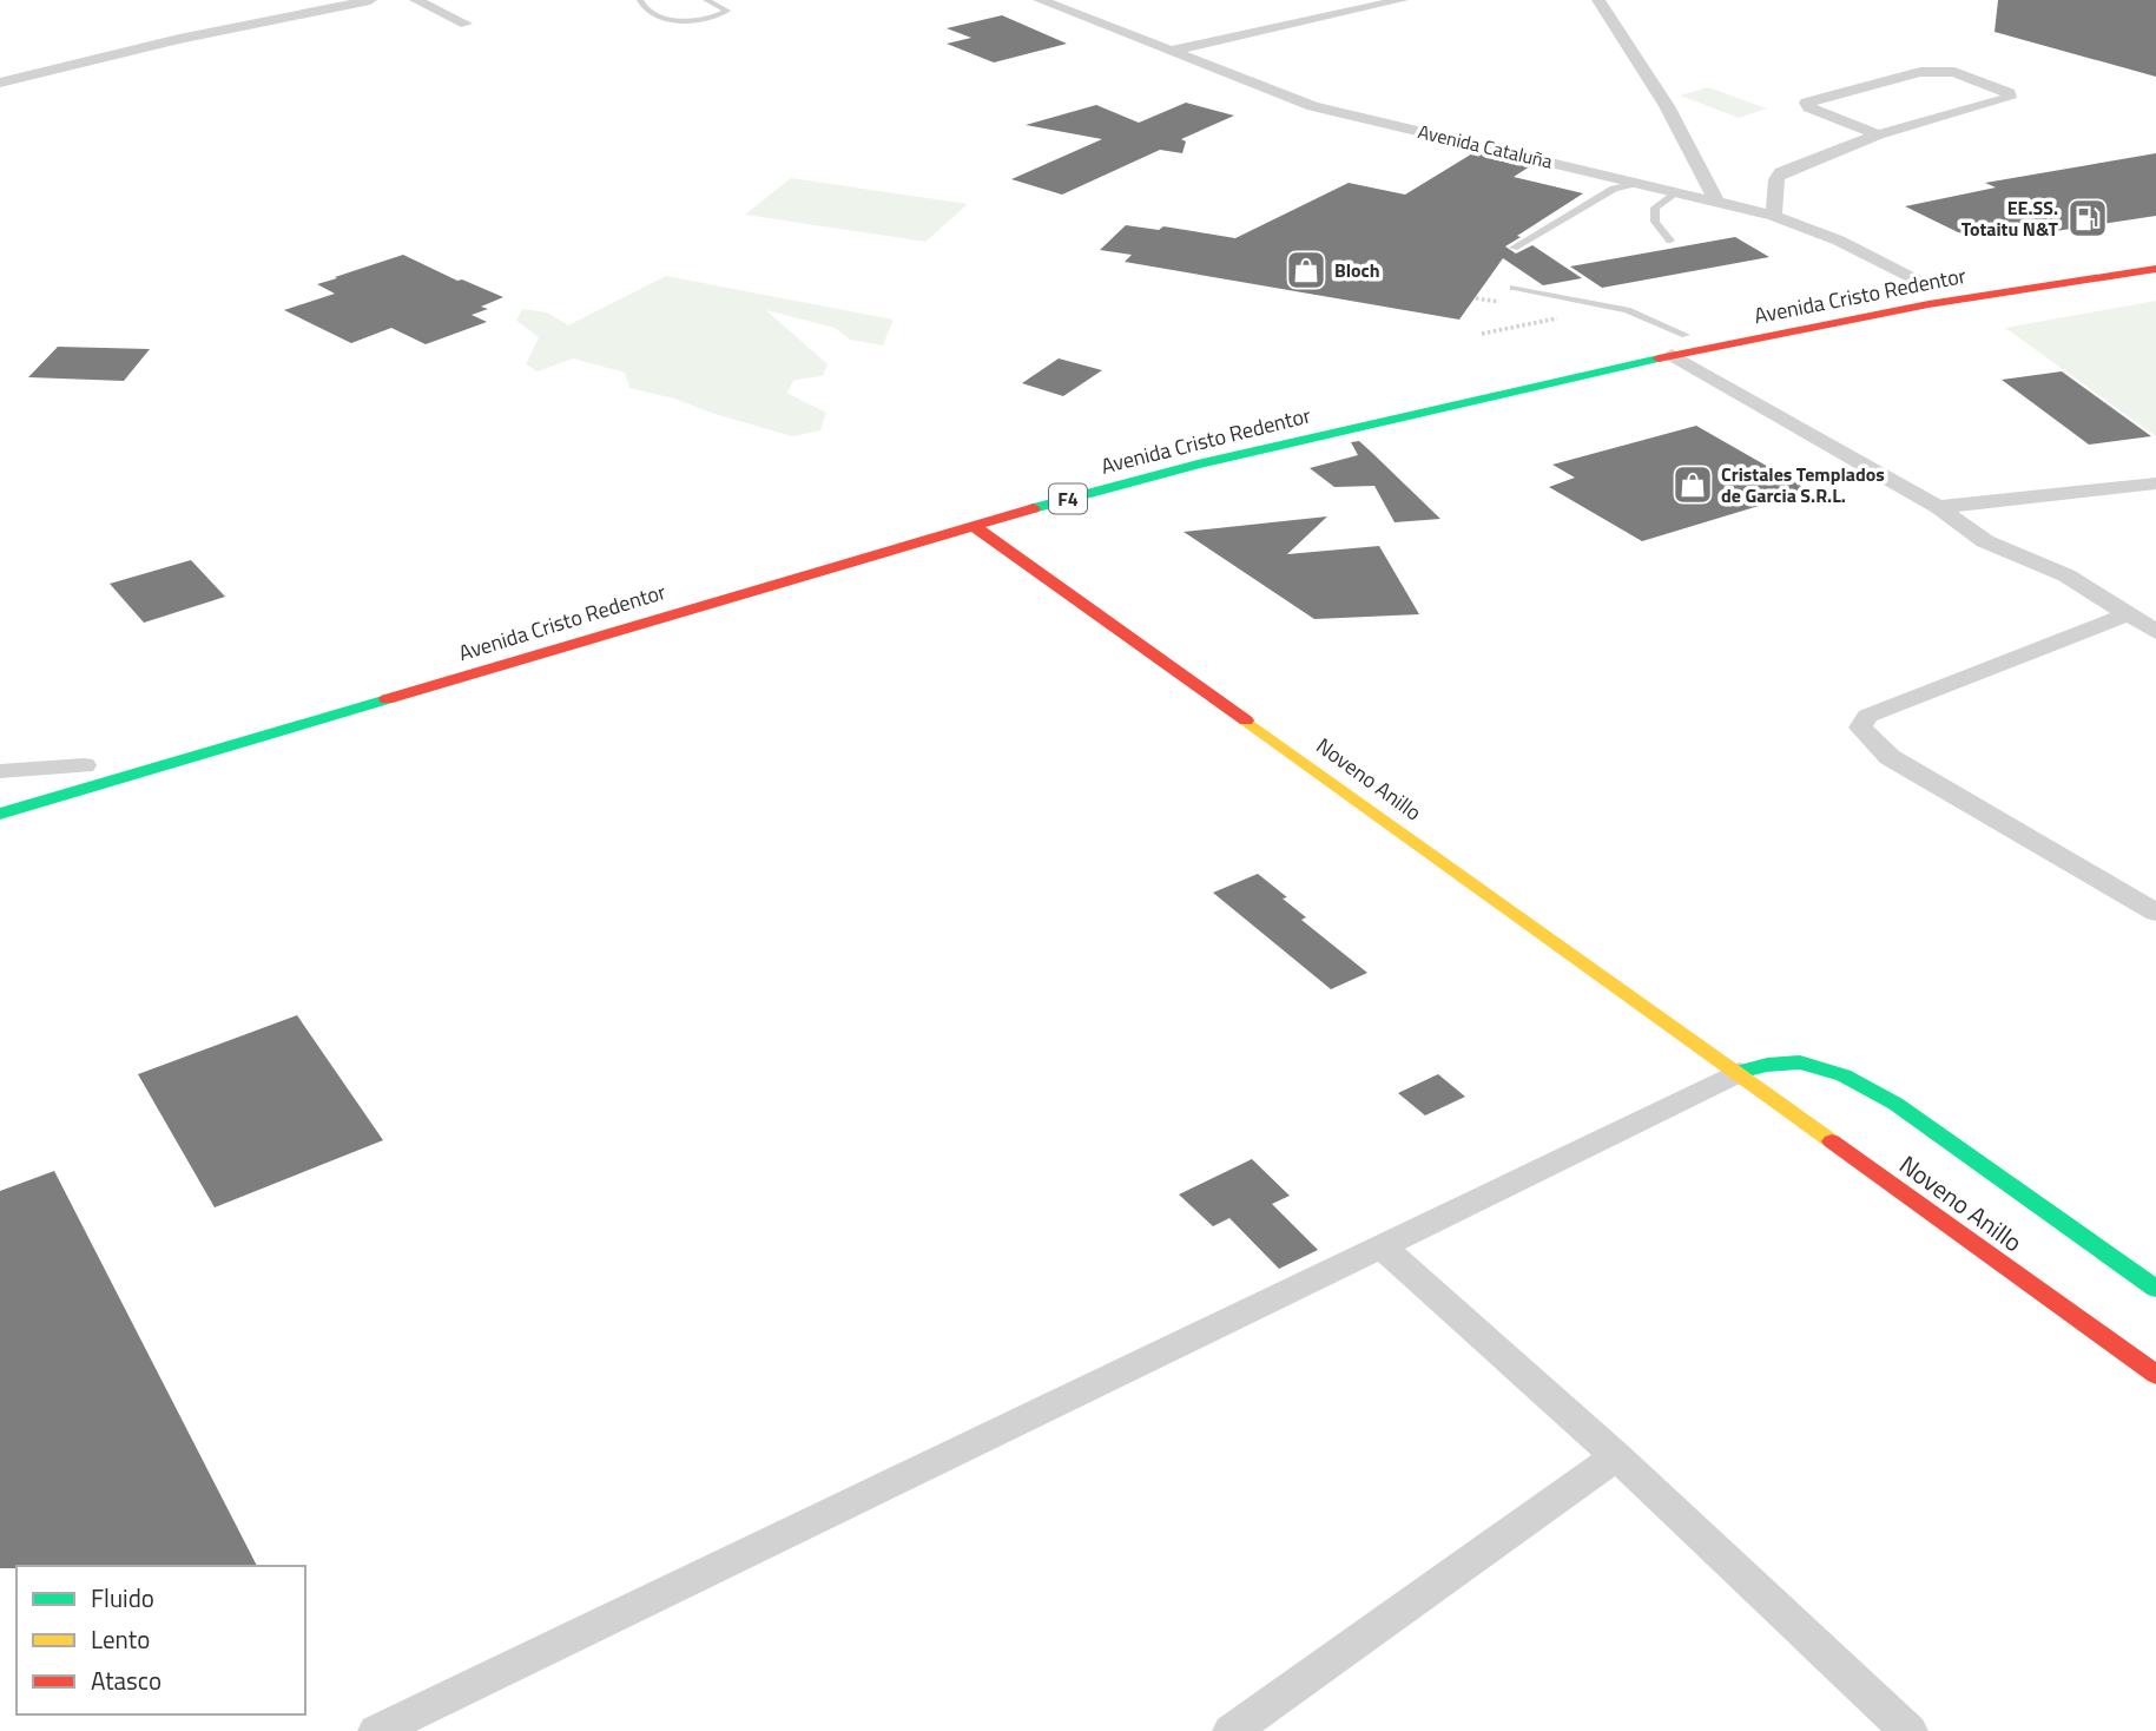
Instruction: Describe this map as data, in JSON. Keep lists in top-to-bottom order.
{
  "streets": {
    "main road": ["Avenida Cristo Redentor", "F4", "Noveno Anillo"],
    "street": ["Avenida Cataluña"]
  },
  "crossings": [
    ["Avenida Cataluña", "Avenida Cristo Redentor"],
    ["Avenida Cristo Redentor", "Noveno Anillo"]
  ],
  "places": {
    "fuel station": ["EE.SS. Totaitu N&T"],
    "shop": ["Bloch", "Cristales Templados de Garcia S.R.L."]
  },
  "legend": ["Fluido", "Lento", "Atasco"]
}
